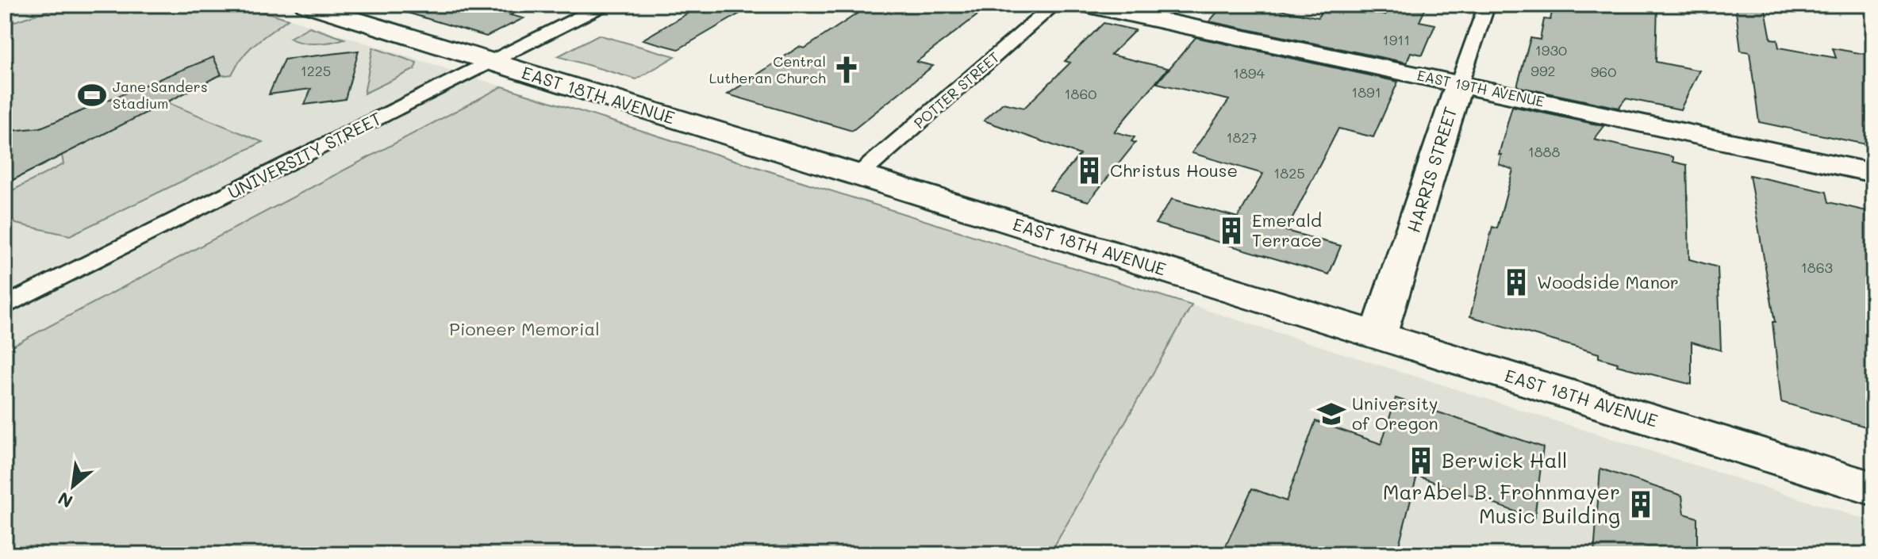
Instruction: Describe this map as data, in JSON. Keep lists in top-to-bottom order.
{
  "streets": {
    "street": [
      "EAST 19TH AVENUE",
      "POTTER STREET",
      "EAST 18TH AVENUE",
      "UNIVERSITY STREET",
      "HARRIS STREET"
    ]
  },
  "crossings": [
    ["EAST 19TH AVENUE", "HARRIS STREET"],
    ["POTTER STREET", "EAST 18TH AVENUE"],
    ["EAST 18TH AVENUE", "UNIVERSITY STREET"],
    ["EAST 18TH AVENUE", "HARRIS STREET"]
  ],
  "parks": ["Pioneer Memorial"],
  "places": {
    "church": ["Central Lutheran Church"],
    "sports": ["Jane Sanders Stadium"],
    "building": [
      "Christus House",
      "Emerald Terrace",
      "Woodside Manor",
      "Berwick Hall",
      "MarAbel B. Frohnmayer Music Building"
    ],
    "school or university": ["University of Oregon"]
  },
  "house_numbers": [
    "1911",
    "1930",
    "1225",
    "992",
    "960",
    "1894",
    "1891",
    "1860",
    "1827",
    "1888",
    "1825",
    "1863"
  ],
  "north": "bottom left"
}
